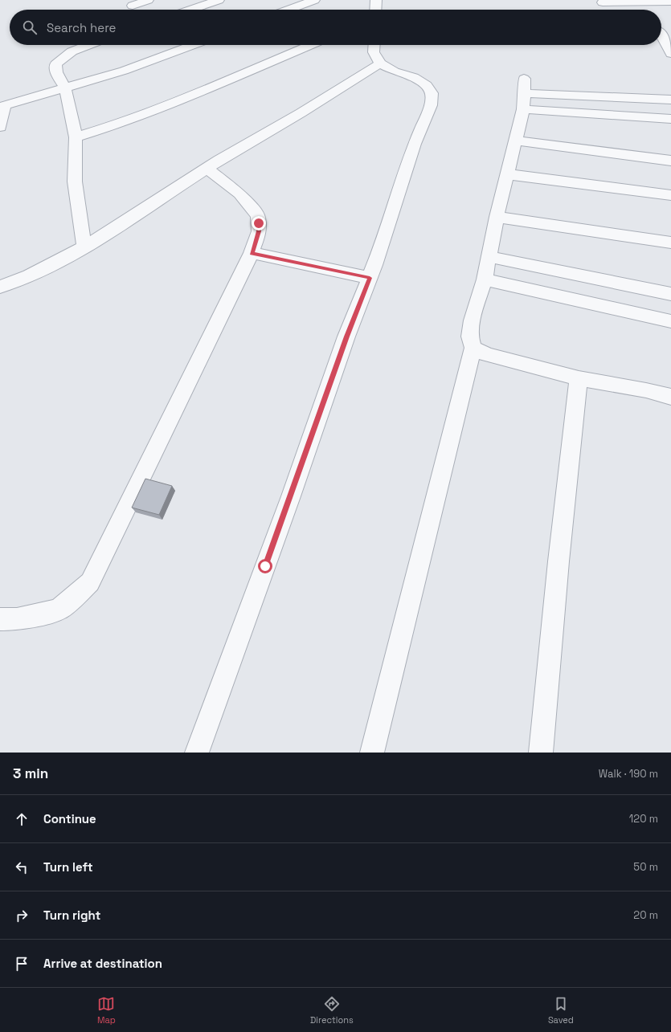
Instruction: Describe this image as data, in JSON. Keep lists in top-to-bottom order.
{
  "page": {
    "search": "Search here",
    "heading": ["3 min", "Walk · 190 m"],
    "list": [
      ["Continue", "120 m"],
      ["Turn left", "50 m"],
      ["Turn right", "20 m"],
      "Arrive at destination"
    ],
    "nav": ["Map", "Directions", "Saved"]
  }
}
